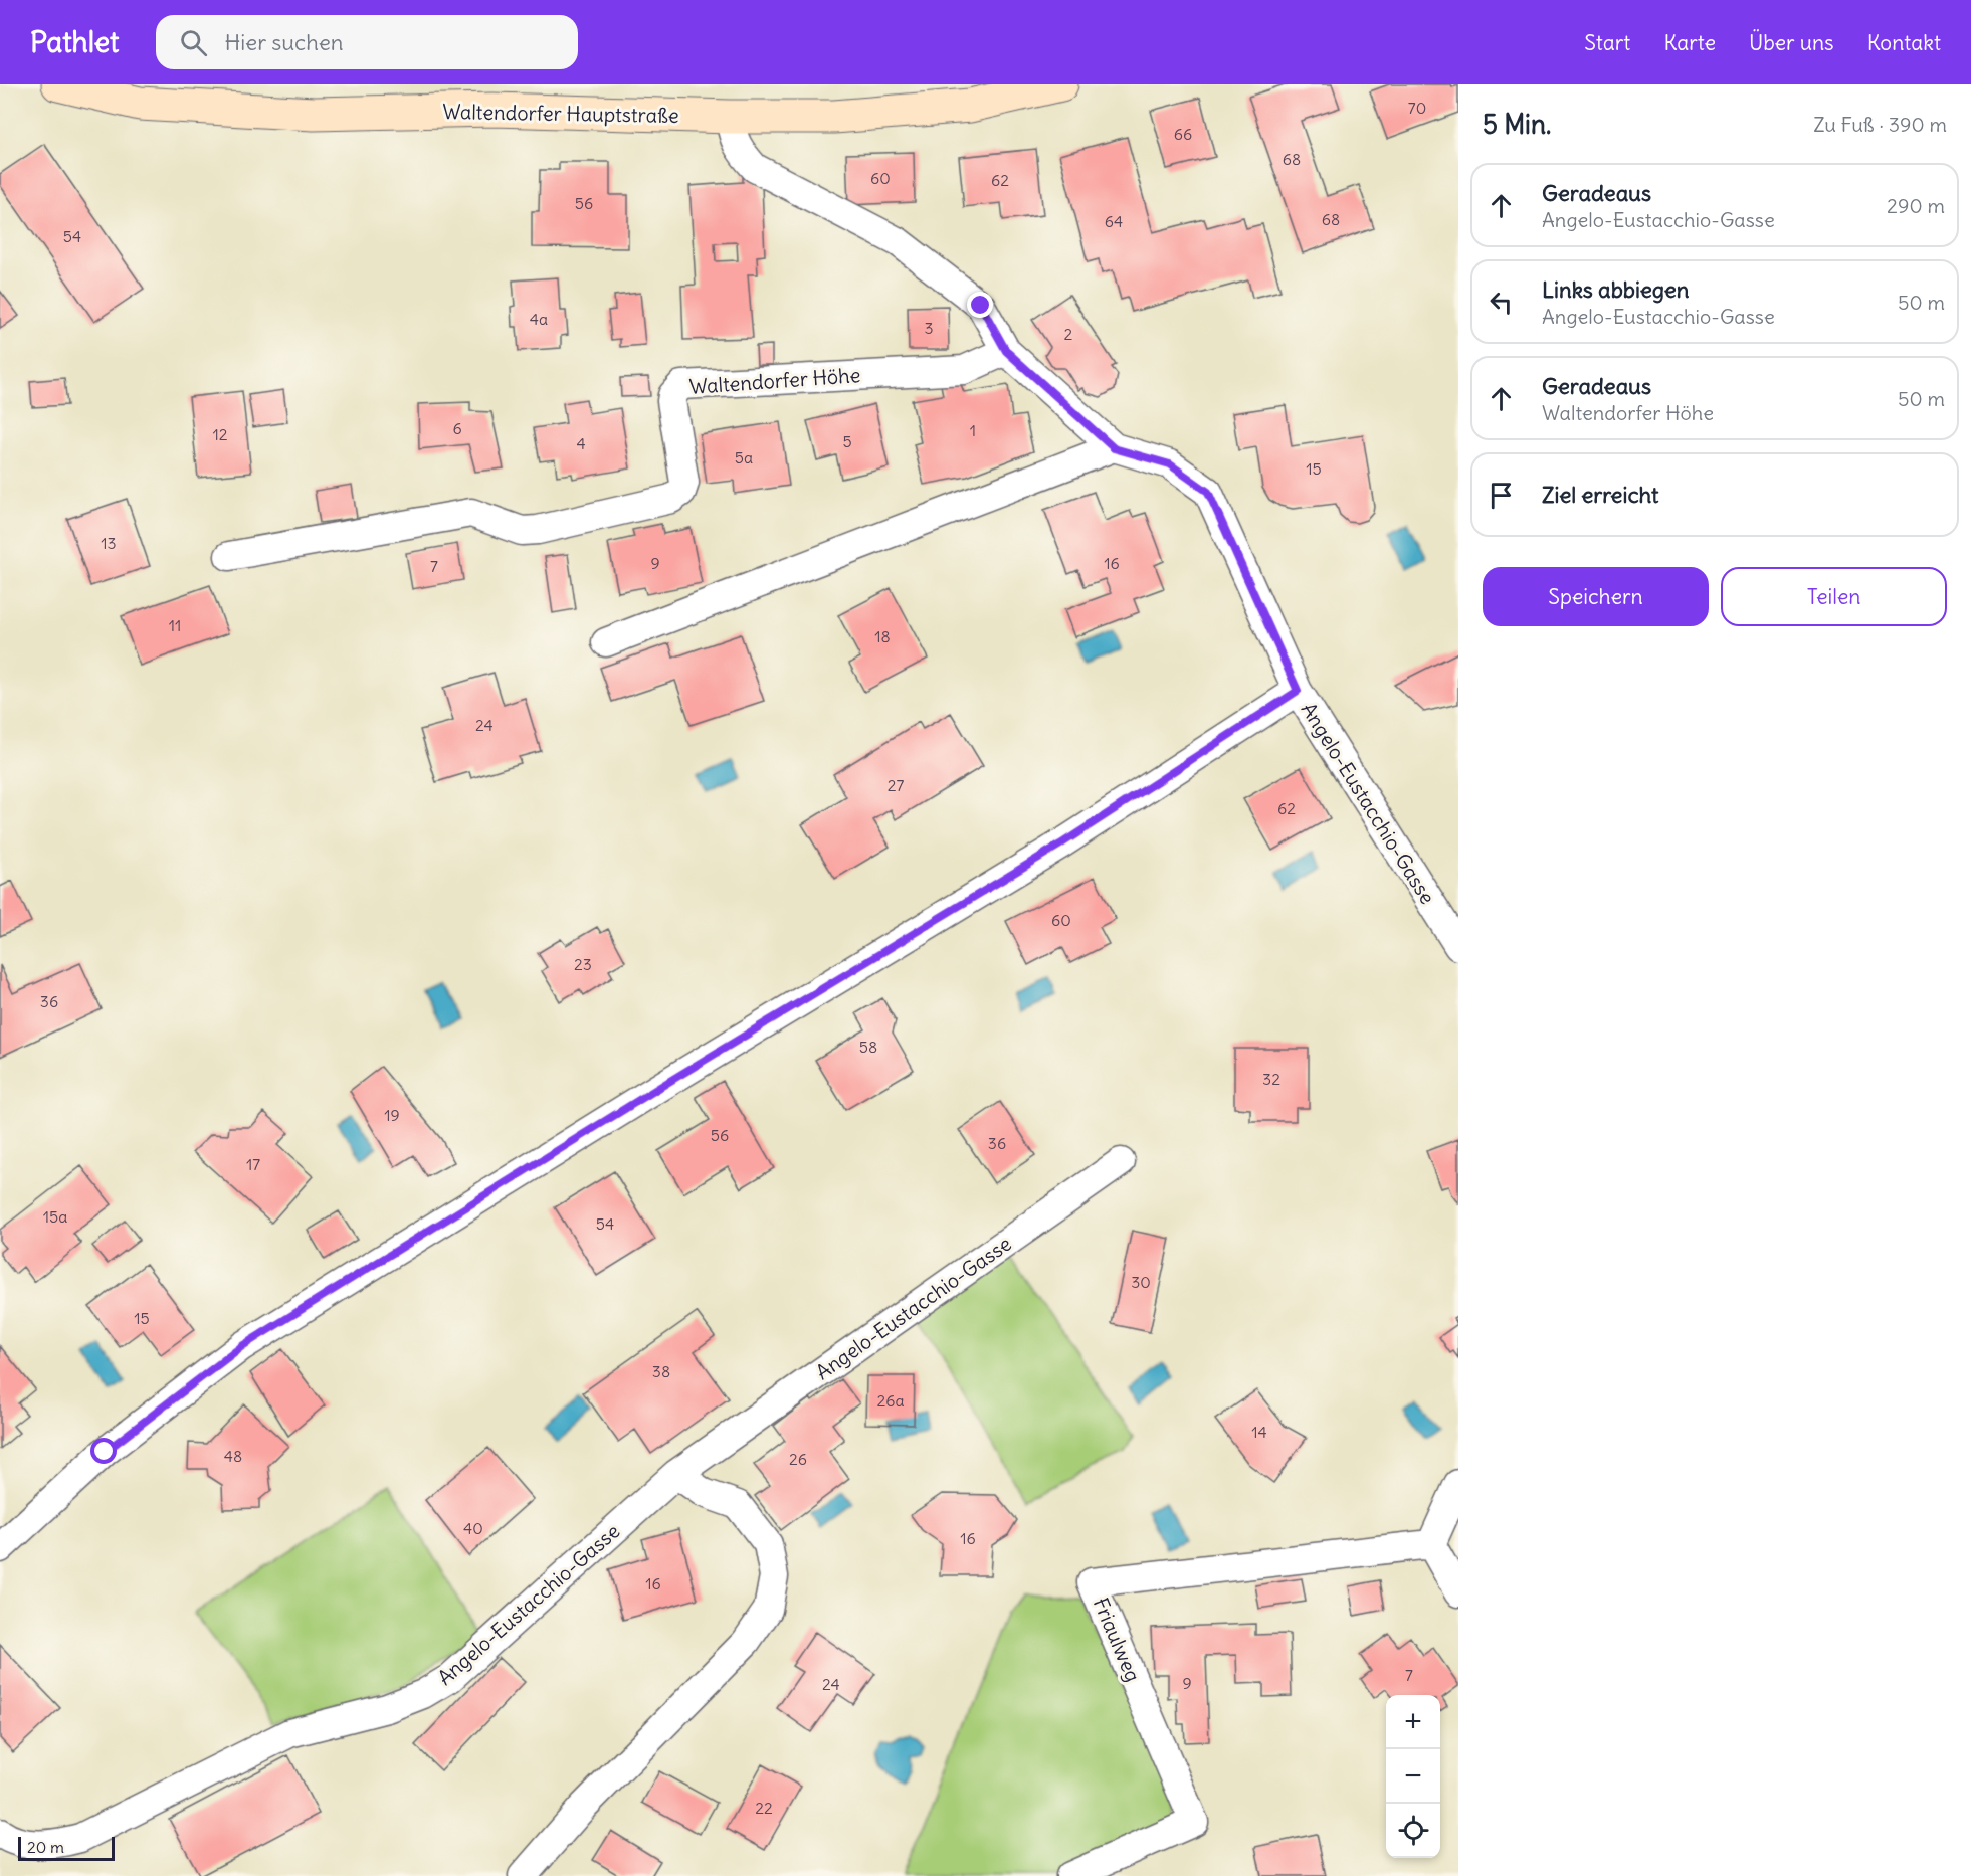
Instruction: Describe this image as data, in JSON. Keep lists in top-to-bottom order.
{
  "streets": {
    "main road": ["Waltendorfer Hauptstraße"],
    "street": ["Waltendorfer Höhe", "Angelo-Eustacchio-Gasse", "Friaulweg"]
  },
  "house_numbers": [
    "70",
    "66",
    "68",
    "60",
    "62",
    "56",
    "68",
    "64",
    "54",
    "4a",
    "3",
    "2",
    "6",
    "1",
    "12",
    "5",
    "4",
    "5a",
    "15",
    "13",
    "9",
    "16",
    "7",
    "11",
    "18",
    "24",
    "27",
    "62",
    "60",
    "23",
    "36",
    "58",
    "32",
    "19",
    "56",
    "36",
    "17",
    "15a",
    "54",
    "30",
    "15",
    "38",
    "26a",
    "14",
    "48",
    "26",
    "40",
    "16",
    "16",
    "7",
    "9",
    "24",
    "22"
  ],
  "scale_bar": "20 m",
  "page": {
    "header": "Pathlet",
    "search": "Hier suchen",
    "nav": [
      "Start",
      "Karte",
      "Über uns",
      "Kontakt"
    ],
    "heading": ["5 Min.", "Zu Fuß · 390 m"],
    "list": [
      ["Geradeaus", "Angelo-Eustacchio-Gasse", "290 m"],
      ["Links abbiegen", "Angelo-Eustacchio-Gasse", "50 m"],
      ["Geradeaus", "Waltendorfer Höhe", "50 m"],
      "Ziel erreicht"
    ],
    "buttons": ["Speichern", "Teilen"],
    "map_buttons": ["+", "−"],
    "scale": "20 m"
  }
}
